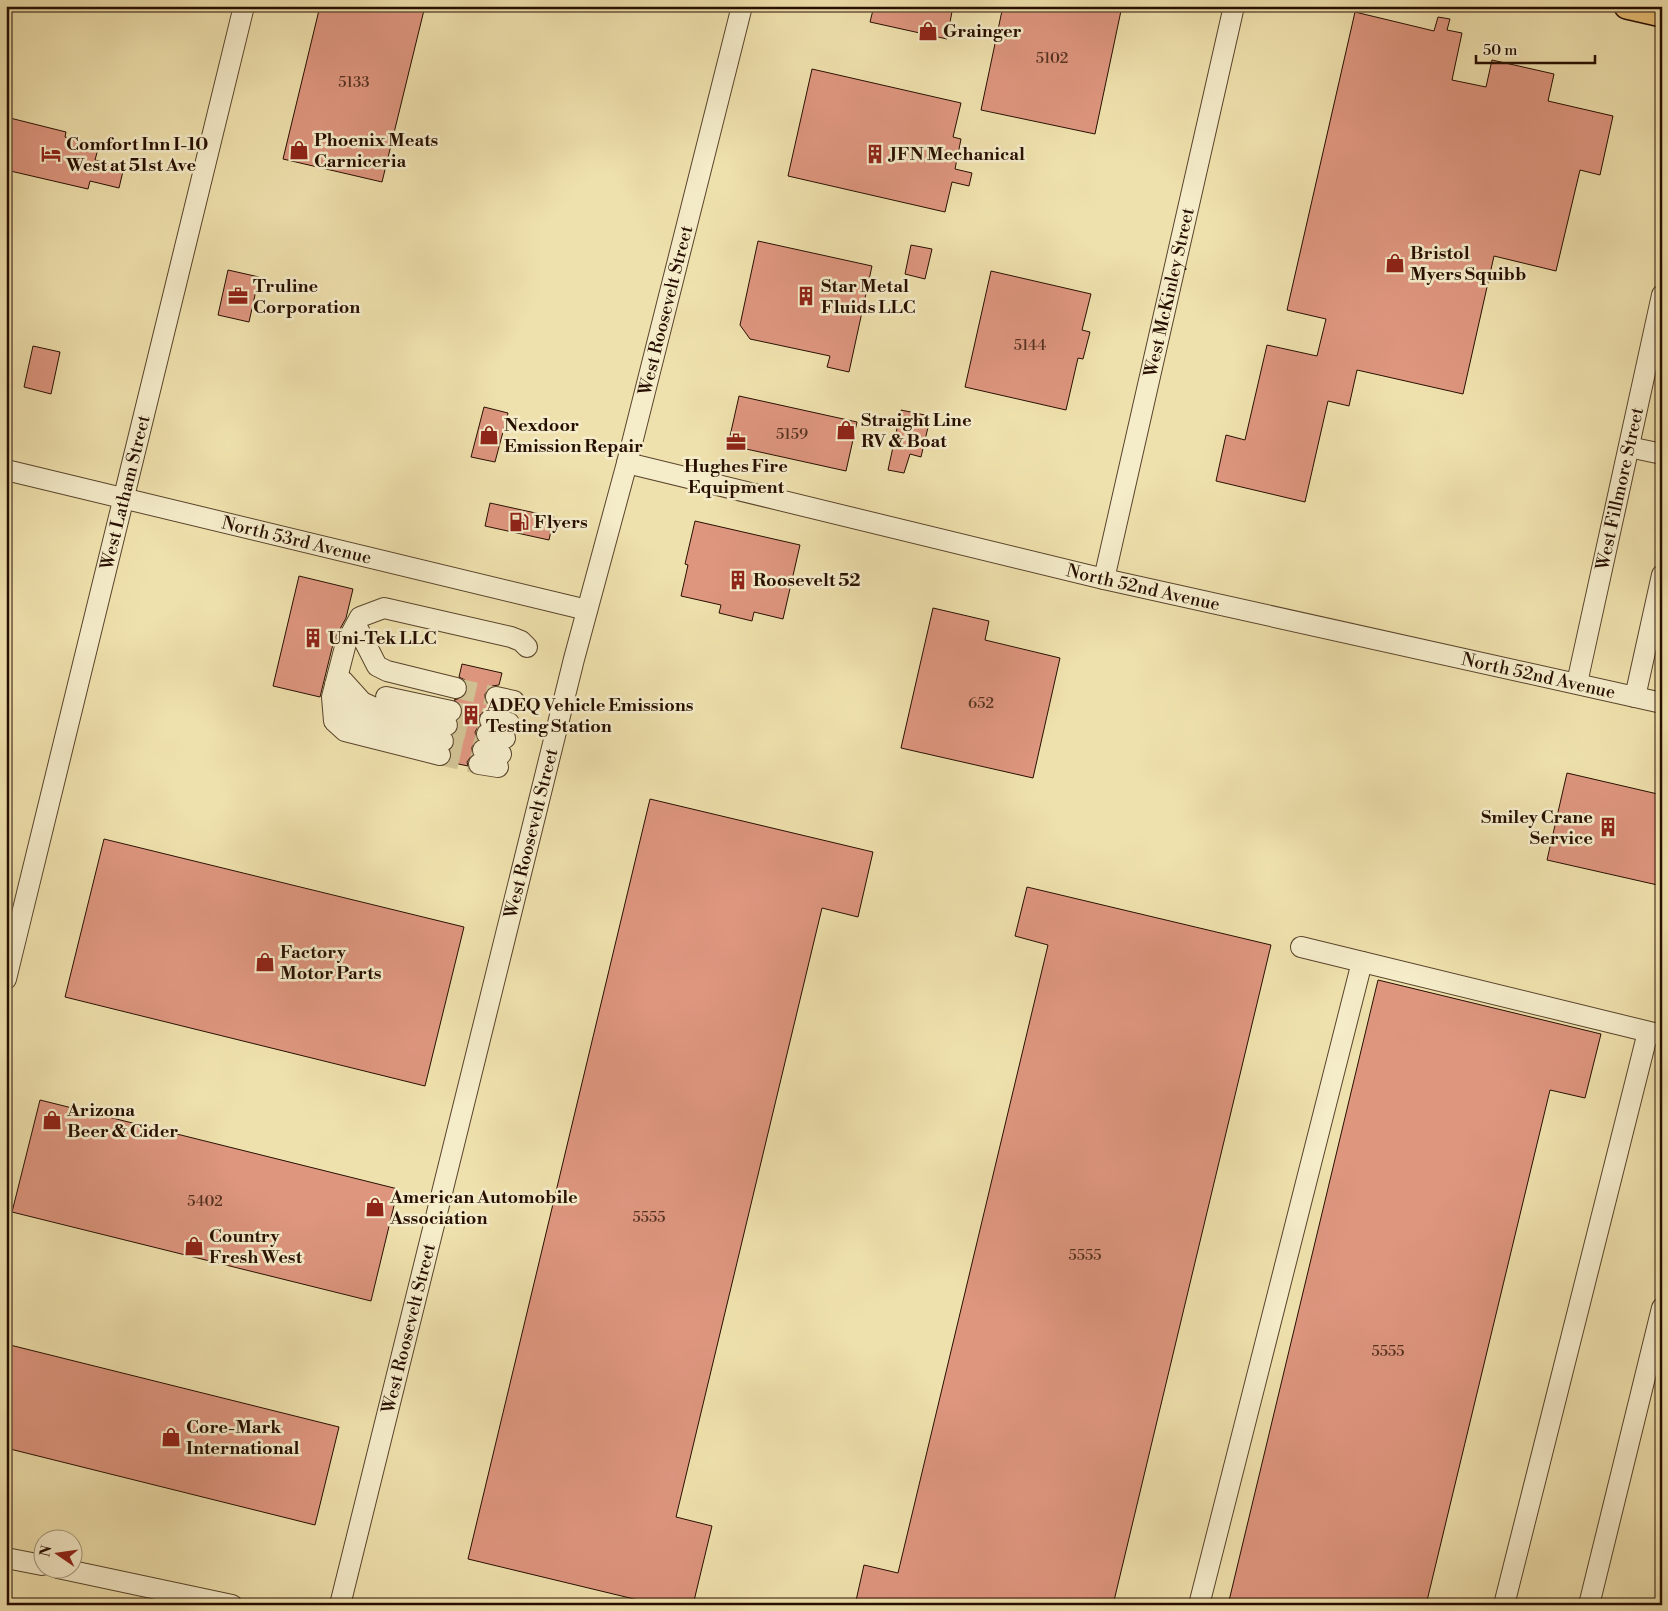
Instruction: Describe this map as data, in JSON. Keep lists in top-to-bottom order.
{
  "streets": {
    "street": [
      "West McKinley Street",
      "West Roosevelt Street",
      "West Fillmore Street",
      "West Latham Street",
      "North 53rd Avenue",
      "North 52nd Avenue"
    ]
  },
  "crossings": [
    ["West McKinley Street", "North 52nd Avenue"],
    ["West Roosevelt Street", "North 53rd Avenue"],
    ["West Roosevelt Street", "North 52nd Avenue"],
    ["West Fillmore Street", "North 52nd Avenue"],
    ["West Latham Street", "North 53rd Avenue"]
  ],
  "places": {
    "shop": [
      "Grainger",
      "Phoenix Meats Carniceria",
      "Bristol Myers Squibb",
      "Straight Line RV & Boat",
      "Nexdoor Emission Repair",
      "Factory Motor Parts",
      "Arizona Beer & Cider",
      "American Automobile Association",
      "Country Fresh West",
      "Core-Mark International"
    ],
    "hotel": ["Comfort Inn I-10 West at 51st Ave"],
    "building": [
      "JFN Mechanical",
      "Star Metal Fluids LLC",
      "Roosevelt 52",
      "Uni-Tek LLC",
      "ADEQ Vehicle Emissions Testing Station",
      "Smiley Crane Service"
    ],
    "office": ["Truline Corporation", "Hughes Fire Equipment"],
    "fuel station": ["Flyers"]
  },
  "house_numbers": [
    "5102",
    "5133",
    "5144",
    "5159",
    "652",
    "5402",
    "5555",
    "5555",
    "5555"
  ],
  "scale_bar": "50 m",
  "north": "left"
}
